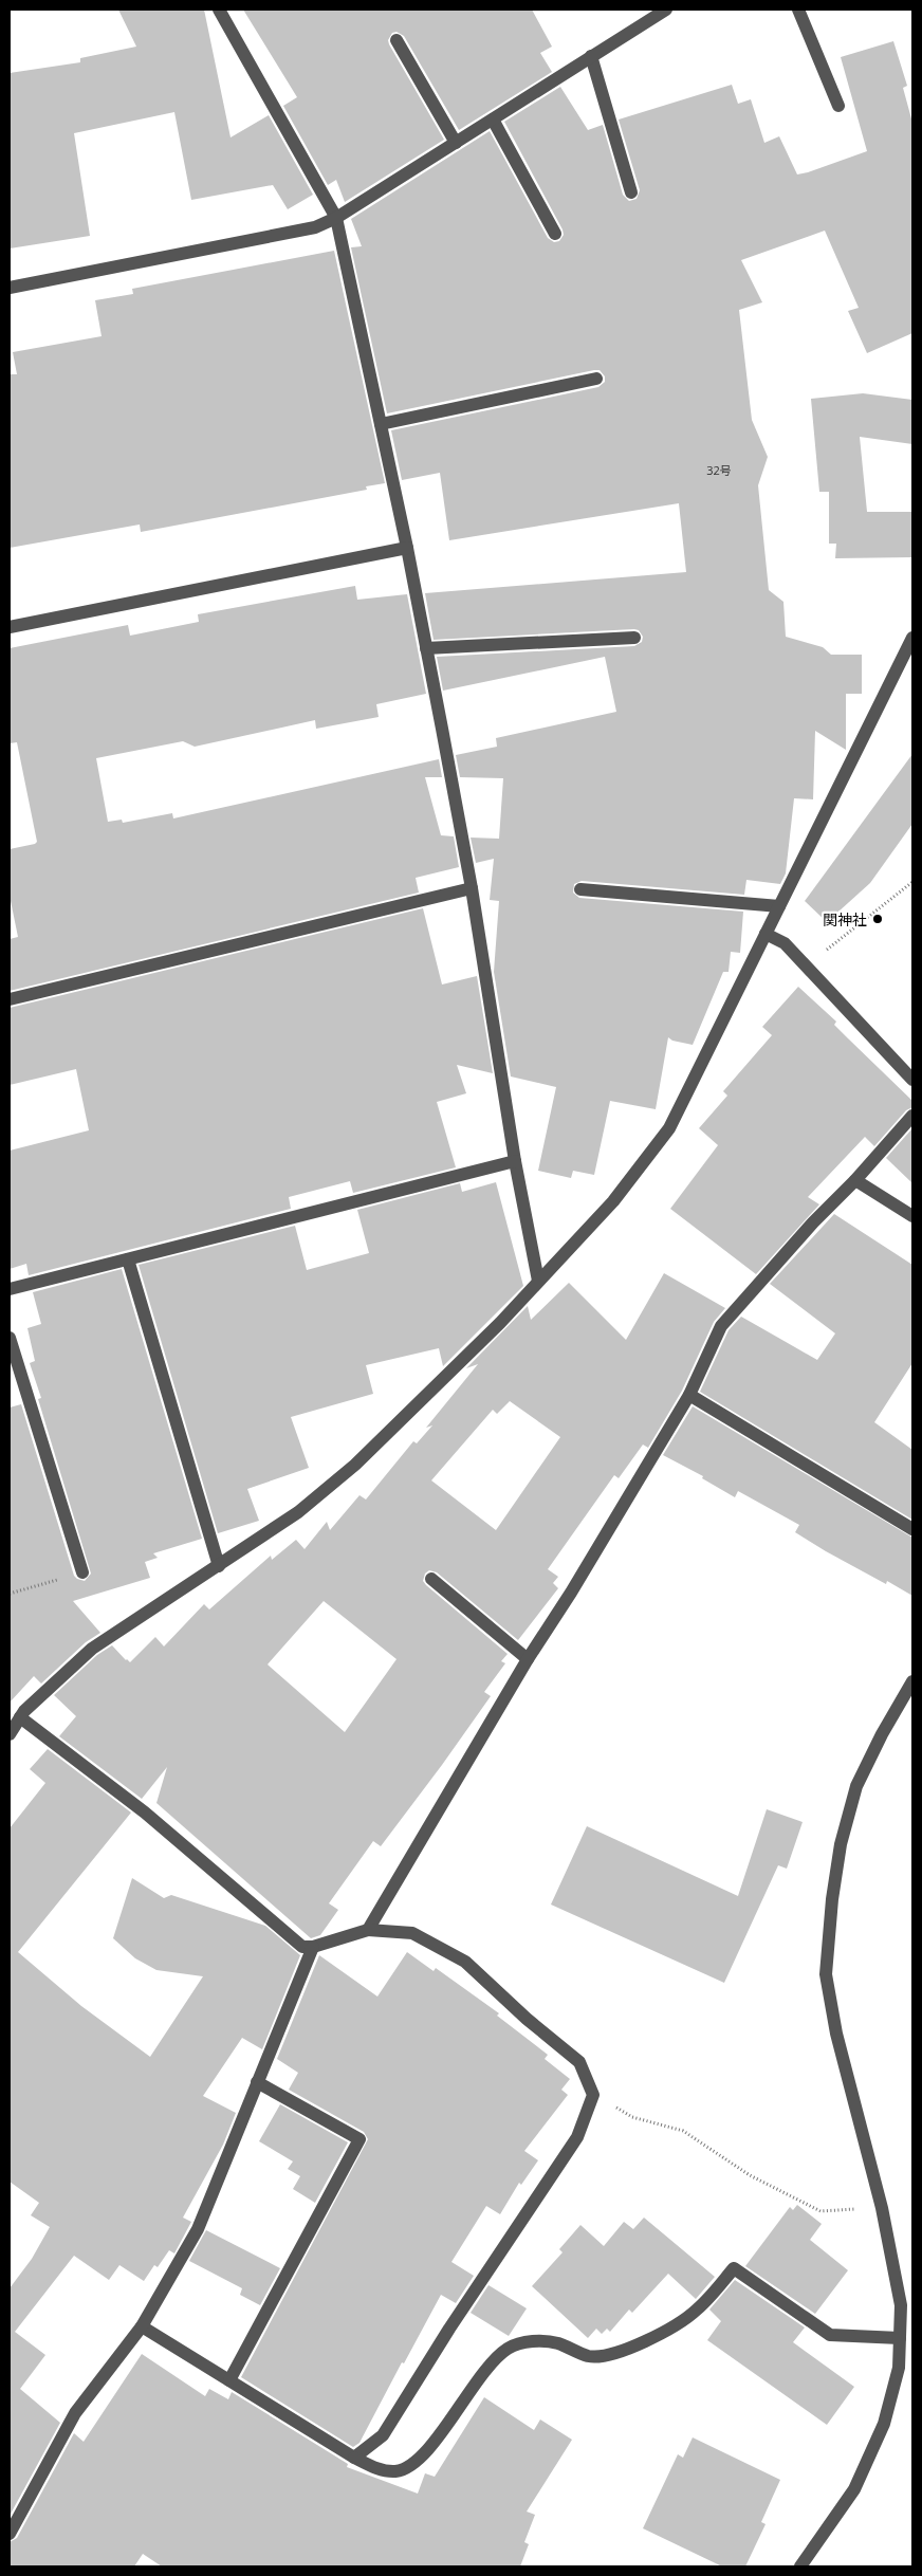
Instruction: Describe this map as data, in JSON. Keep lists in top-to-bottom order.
{
  "places": ["関神社"],
  "house_numbers": ["32号"]
}
